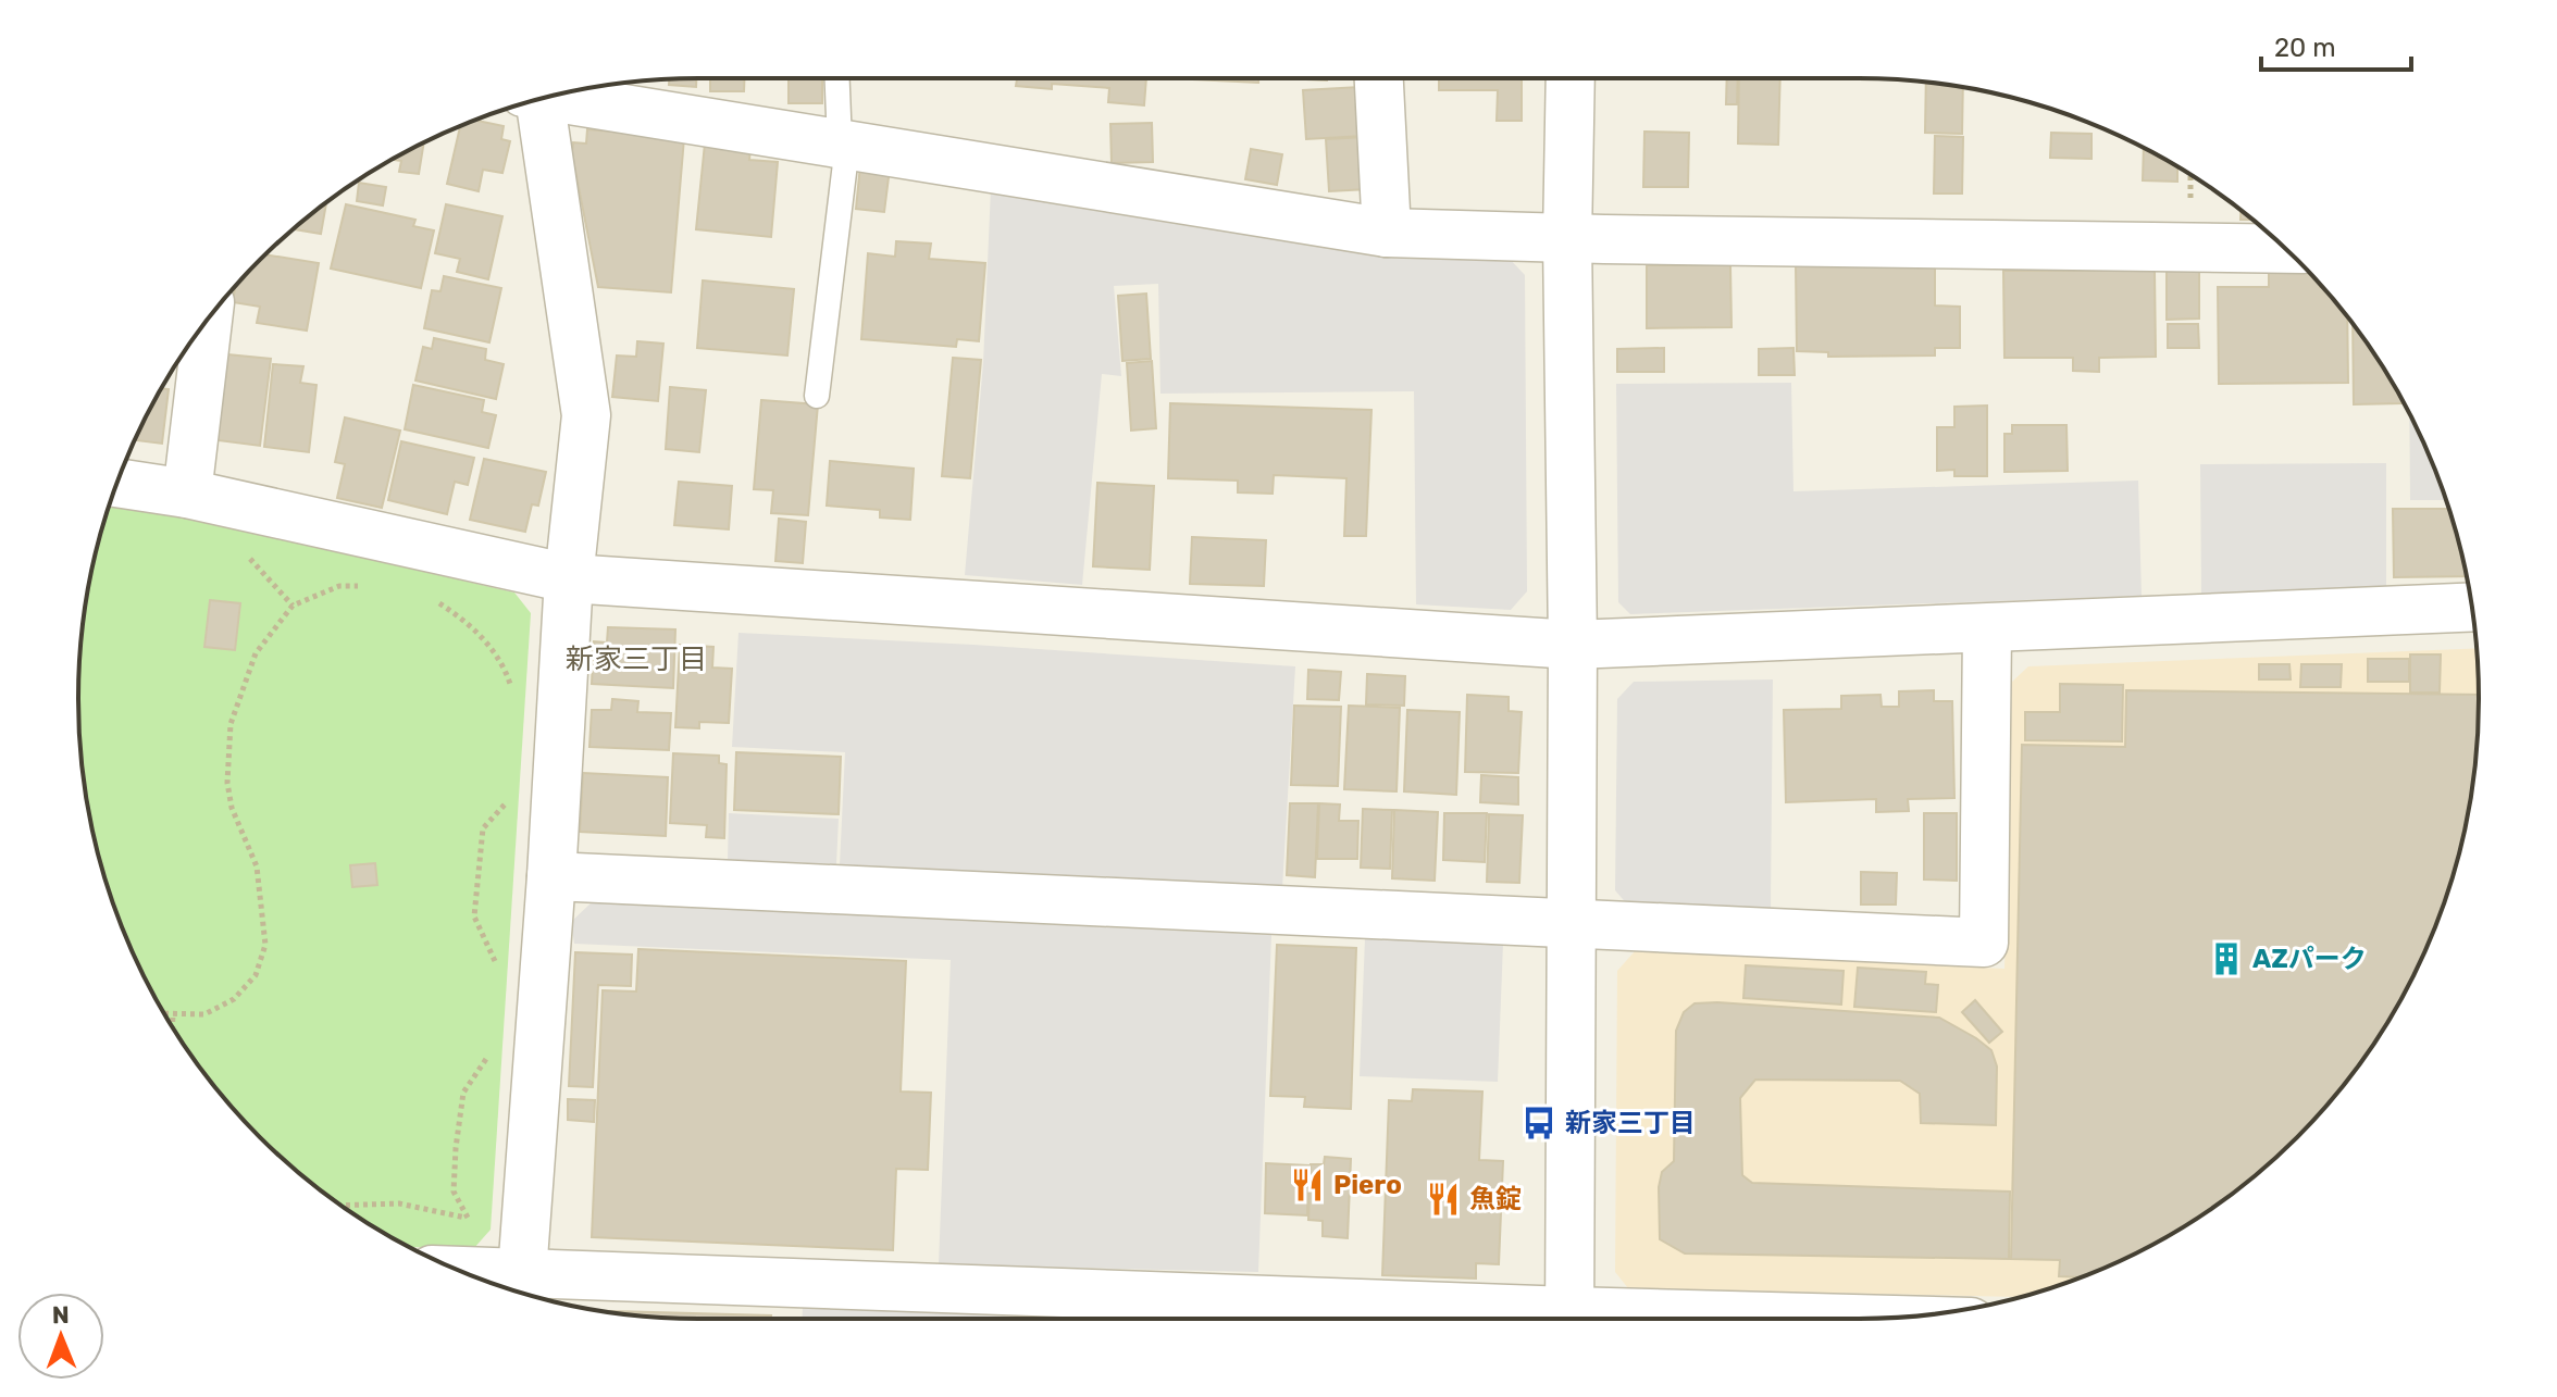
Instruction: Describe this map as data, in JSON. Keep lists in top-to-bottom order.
{
  "districts": ["新家三丁目"],
  "places": {
    "building": ["AZパーク"],
    "bus stop": ["新家三丁目"],
    "restaurant": ["Piero", "魚錠"]
  },
  "scale_bar": "20 m",
  "north": "top"
}
